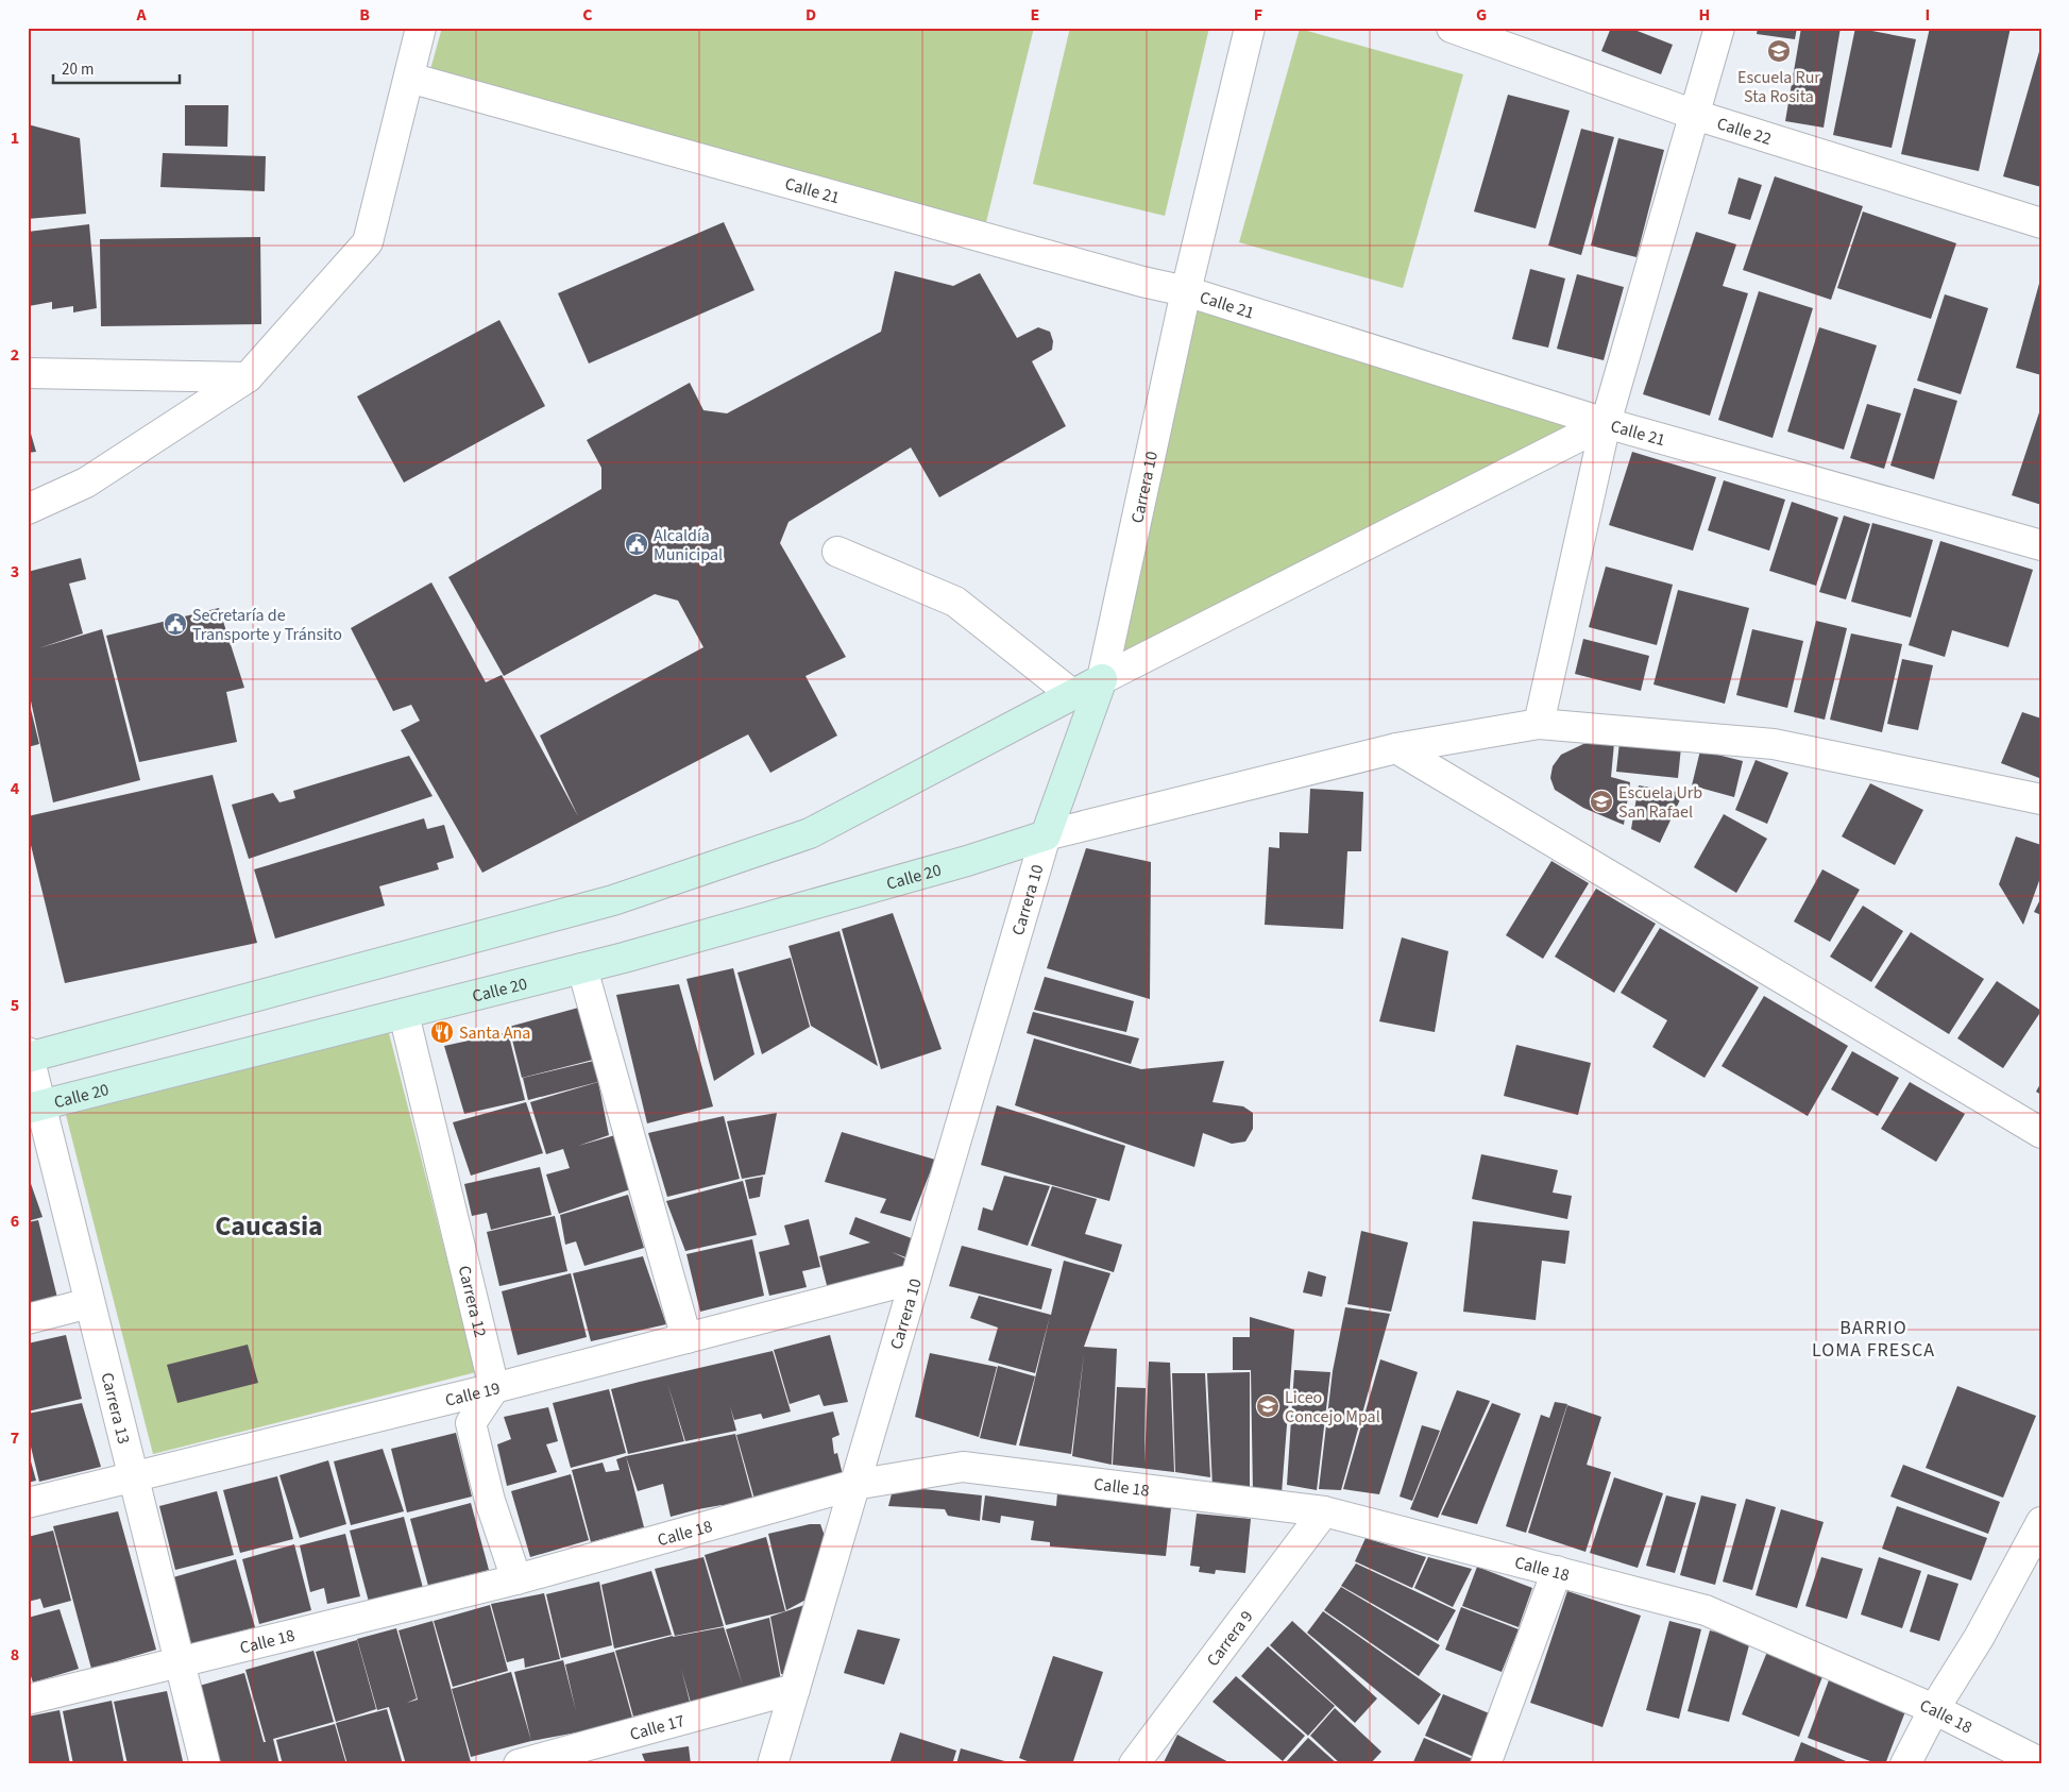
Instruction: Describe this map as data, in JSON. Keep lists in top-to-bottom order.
{
  "streets": {
    "street": [
      "Calle 22",
      "Calle 21",
      "Carrera 10",
      "Calle 20",
      "Carrera 12",
      "Calle 19",
      "Carrera 13",
      "Calle 18",
      "Carrera 9",
      "Calle 17"
    ]
  },
  "crossings": [
    ["Calle 21", "Carrera 10"],
    ["Carrera 10", "Calle 20"],
    ["Carrera 10", "Calle 19"],
    ["Carrera 10", "Calle 18"],
    ["Carrera 10", "Calle 17"],
    ["Calle 20", "Carrera 12"],
    ["Calle 20", "Carrera 13"],
    ["Carrera 12", "Calle 19"],
    ["Calle 19", "Carrera 13"],
    ["Carrera 13", "Calle 18"],
    ["Calle 18", "Carrera 9"]
  ],
  "districts": ["Caucasia", "BARRIO LOMA FRESCA"],
  "places": {
    "school or university": ["Escuela Rur Sta Rosita", "Escuela Urb San Rafael", "Liceo Concejo Mpal"],
    "public building": ["Alcaldía Municipal", "Secretaría de Transporte y Tránsito"],
    "restaurant": ["Santa Ana"]
  },
  "scale_bar": "20 m",
  "grid": {
    "columns": [
      "A",
      "B",
      "C",
      "D",
      "E",
      "F",
      "G",
      "H",
      "I"
    ],
    "rows": [
      "1",
      "2",
      "3",
      "4",
      "5",
      "6",
      "7",
      "8"
    ]
  }
}
